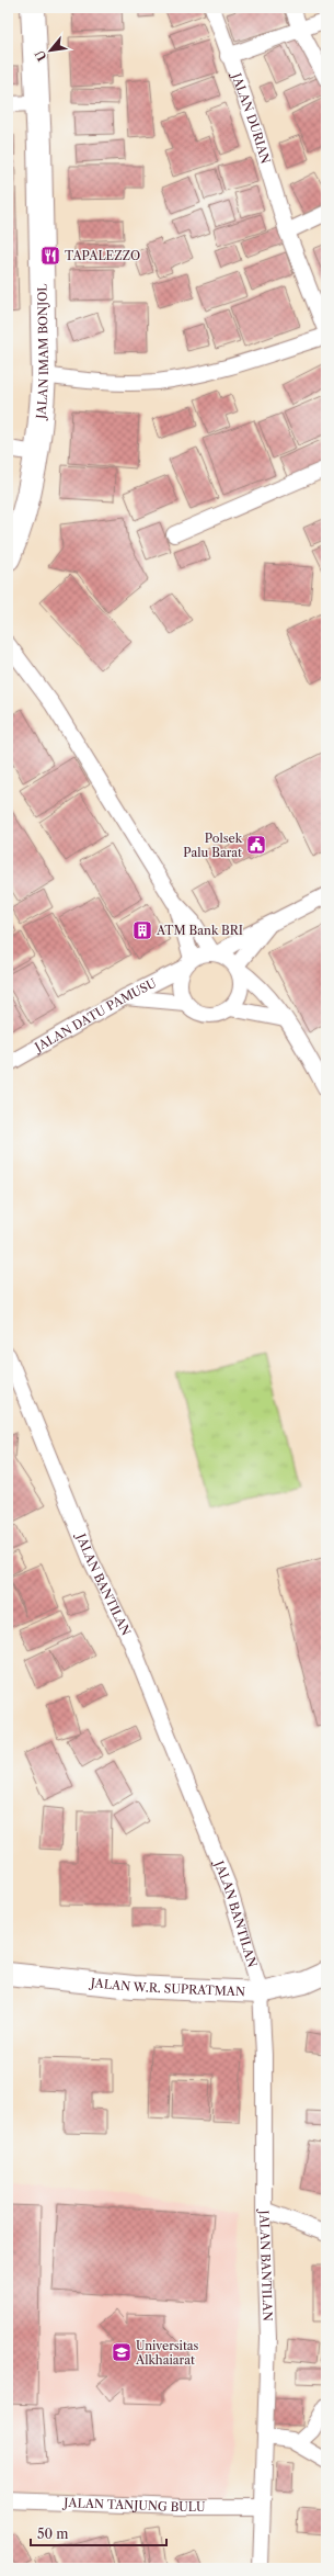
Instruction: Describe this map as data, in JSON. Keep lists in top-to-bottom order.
{
  "streets": {
    "highway": ["JALAN IMAM BONJOL"],
    "street": [
      "JALAN DURIAN",
      "JALAN DATU PAMUSU",
      "JALAN BANTILAN",
      "JALAN W.R. SUPRATMAN",
      "JALAN TANJUNG BULU"
    ]
  },
  "crossings": [
    ["JALAN BANTILAN", "JALAN W.R. SUPRATMAN"],
    ["JALAN BANTILAN", "JALAN TANJUNG BULU"]
  ],
  "places": {
    "restaurant": ["TAPALEZZO"],
    "public building": ["Polsek Palu Barat"],
    "building": ["ATM Bank BRI"],
    "school or university": ["Universitas Alkhaiarat"]
  },
  "scale_bar": "50 m",
  "north": "bottom left"
}
